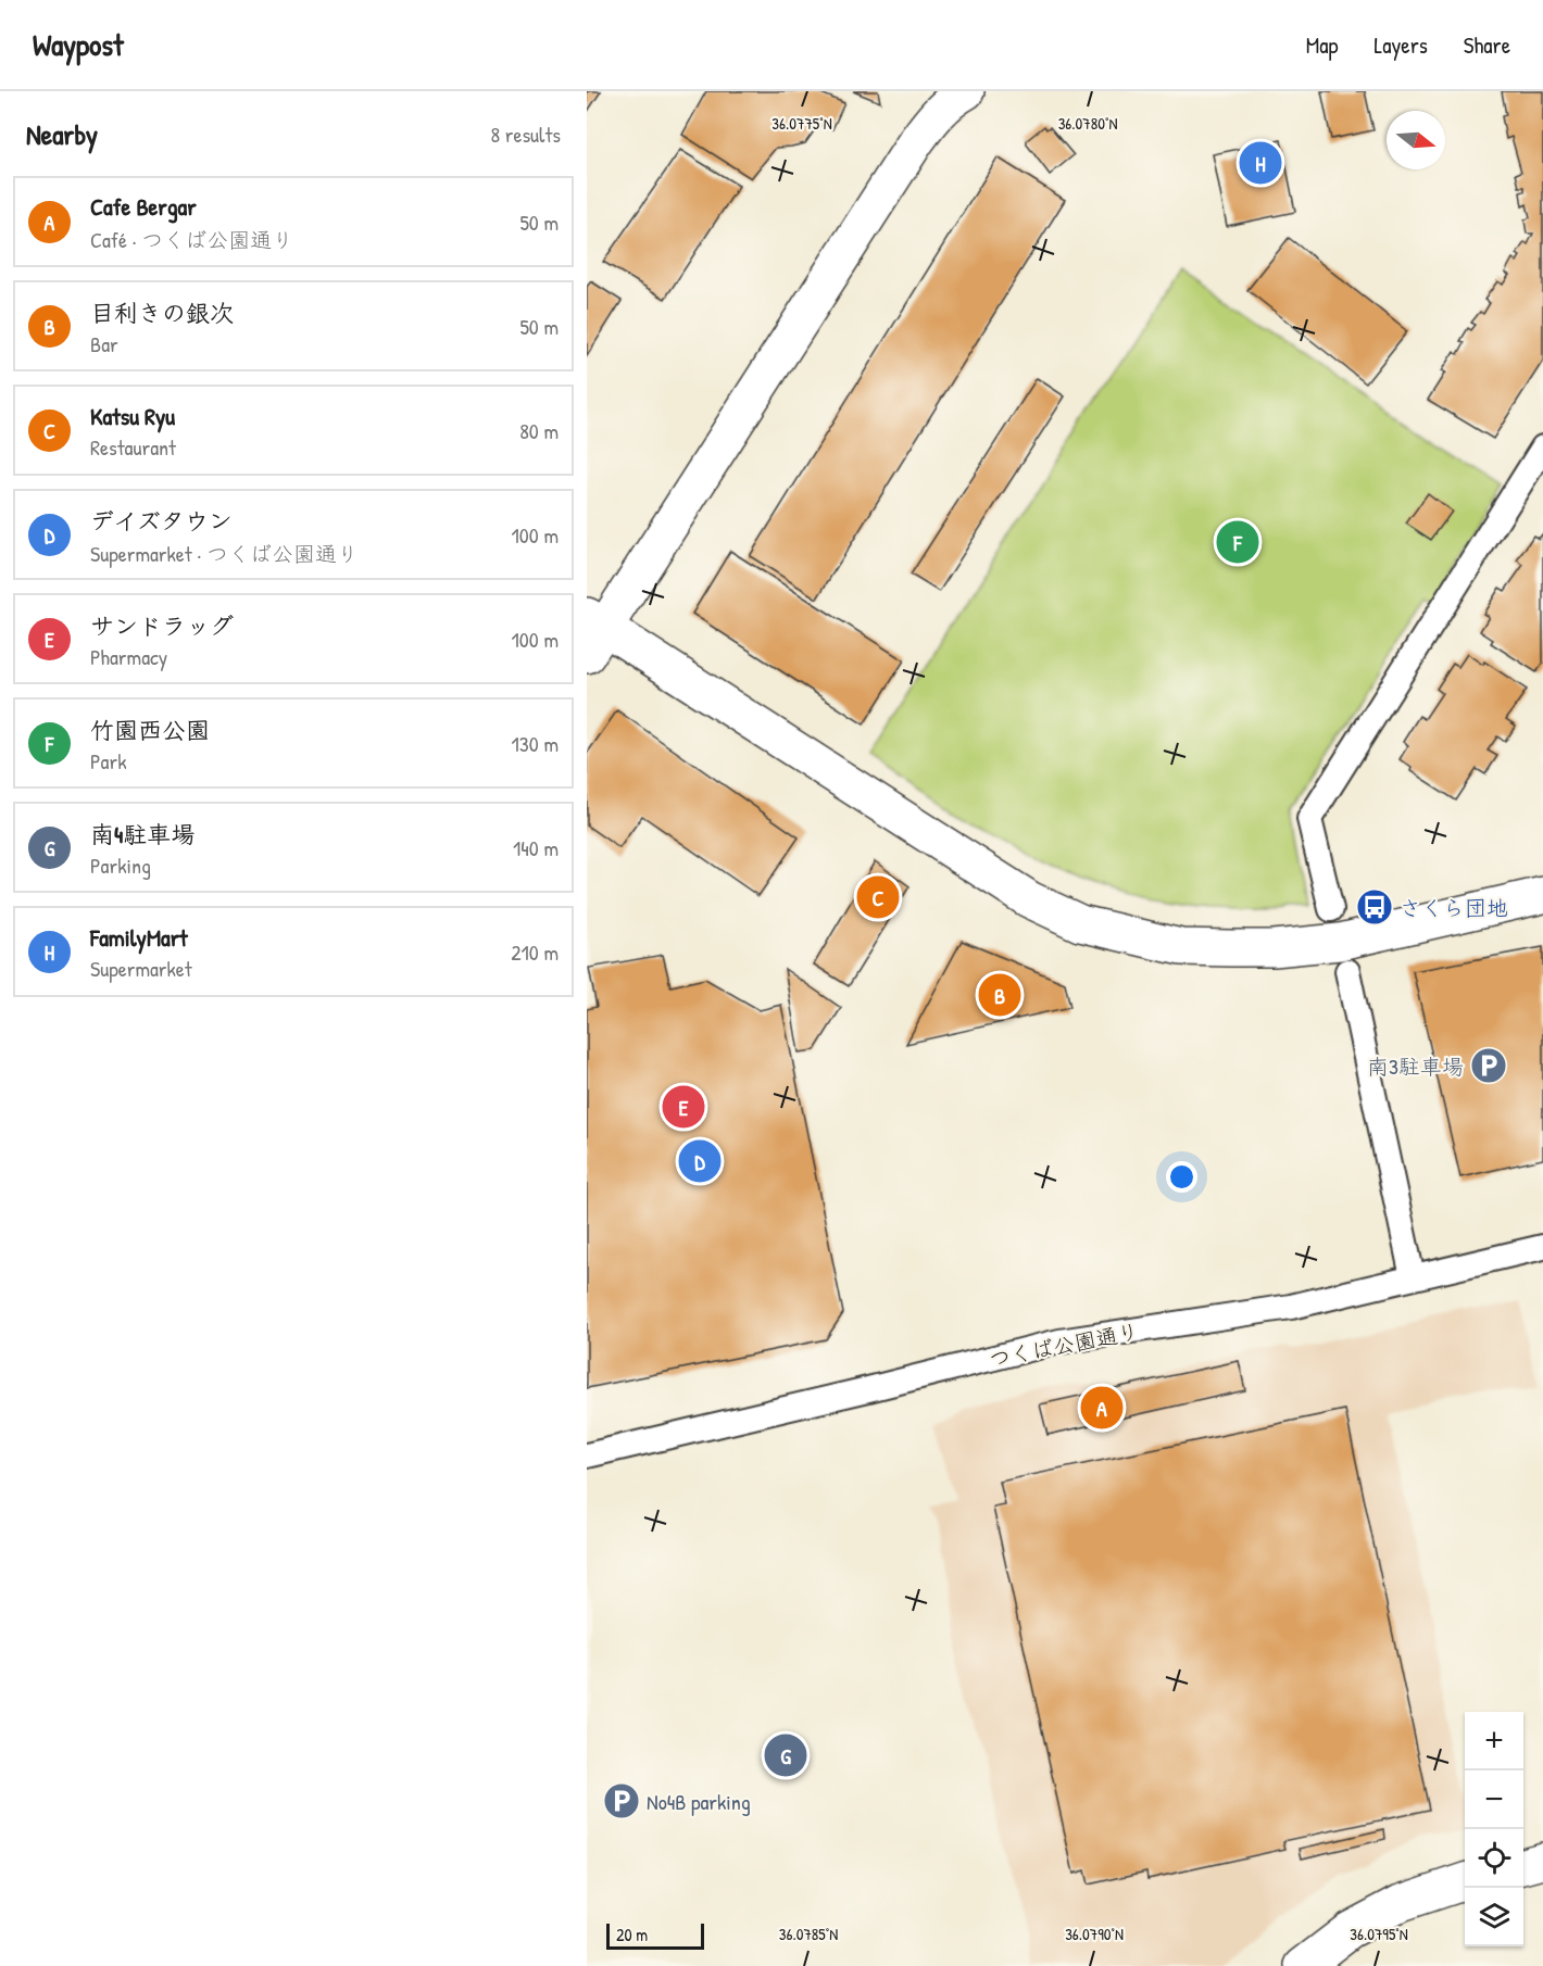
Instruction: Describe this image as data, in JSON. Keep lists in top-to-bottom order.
{
  "streets": {
    "street": ["つくば公園通り"]
  },
  "places": {
    "bus stop": ["さくら団地"],
    "parking": ["南3駐車場", "No4B parking"]
  },
  "scale_bar": "20 m",
  "north": "right",
  "page": {
    "header": "Waypost",
    "nav": ["Map", "Layers", "Share"],
    "heading": ["Nearby", "8 results"],
    "pins": [
      "H",
      "F",
      "C",
      "B",
      "E",
      "D",
      "A",
      "G"
    ],
    "list": [
      {
        "mark": "A",
        "name": "Cafe Bergar",
        "note": "Café · つくば公園通り",
        "value": "50 m"
      },
      {
        "mark": "B",
        "name": "目利きの銀次",
        "note": "Bar",
        "value": "50 m"
      },
      {
        "mark": "C",
        "name": "Katsu Ryu",
        "note": "Restaurant",
        "value": "80 m"
      },
      {
        "mark": "D",
        "name": "デイズタウン",
        "note": "Supermarket · つくば公園通り",
        "value": "100 m"
      },
      {
        "mark": "E",
        "name": "サンドラッグ",
        "note": "Pharmacy",
        "value": "100 m"
      },
      {
        "mark": "F",
        "name": "竹園西公園",
        "note": "Park",
        "value": "130 m"
      },
      {
        "mark": "G",
        "name": "南4駐車場",
        "note": "Parking",
        "value": "140 m"
      },
      {
        "mark": "H",
        "name": "FamilyMart",
        "note": "Supermarket",
        "value": "210 m"
      }
    ],
    "map_buttons": ["+", "−"],
    "scale": "20 m"
  },
  "coordinates": [
    "36.0775°N",
    "36.0780°N",
    "36.0785°N",
    "36.0790°N",
    "36.0795°N"
  ]
}
